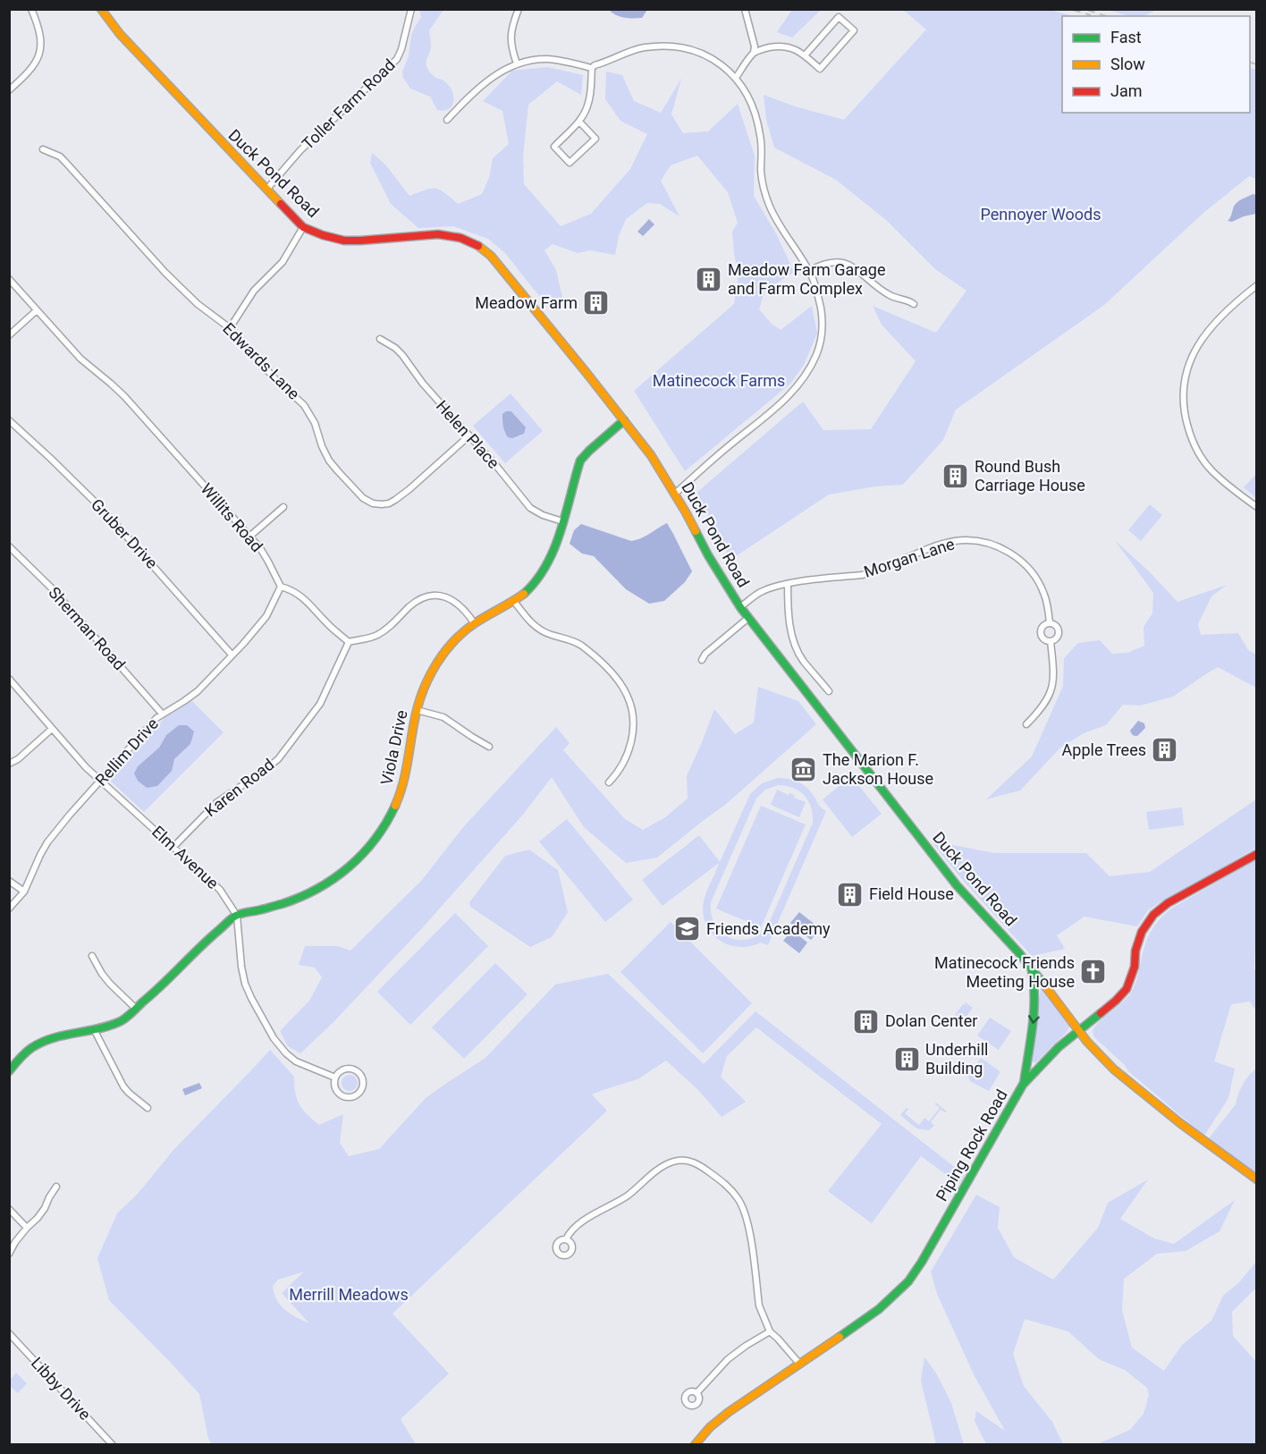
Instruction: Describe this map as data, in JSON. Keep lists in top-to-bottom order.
{
  "streets": {
    "street": [
      "Toller Farm Road",
      "Duck Pond Road",
      "Edwards Lane",
      "Helen Place",
      "Willits Road",
      "Gruber Drive",
      "Morgan Lane",
      "Sherman Road",
      "Viola Drive",
      "Rellim Drive",
      "Karen Road",
      "Elm Avenue",
      "Piping Rock Road",
      "Libby Drive"
    ]
  },
  "crossings": [
    ["Toller Farm Road", "Duck Pond Road"],
    ["Duck Pond Road", "Morgan Lane"],
    ["Duck Pond Road", "Viola Drive"],
    ["Duck Pond Road", "Piping Rock Road"],
    ["Edwards Lane", "Helen Place"],
    ["Helen Place", "Viola Drive"],
    ["Willits Road", "Rellim Drive"],
    ["Gruber Drive", "Rellim Drive"],
    ["Sherman Road", "Rellim Drive"],
    ["Viola Drive", "Elm Avenue"],
    ["Rellim Drive", "Elm Avenue"],
    ["Karen Road", "Elm Avenue"]
  ],
  "parks": ["Pennoyer Woods", "Matinecock Farms", "Merrill Meadows"],
  "places": {
    "building": [
      "Meadow Farm Garage and Farm Complex",
      "Meadow Farm",
      "Round Bush Carriage House",
      "Apple Trees",
      "Field House",
      "Dolan Center",
      "Underhill Building"
    ],
    "museum": ["The Marion F. Jackson House"],
    "school or university": ["Friends Academy"],
    "church": ["Matinecock Friends Meeting House"]
  },
  "legend": ["Fast", "Slow", "Jam"]
}
